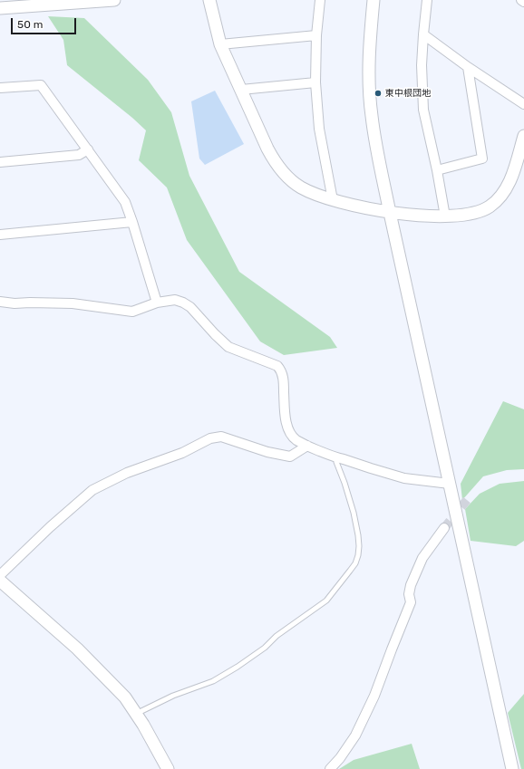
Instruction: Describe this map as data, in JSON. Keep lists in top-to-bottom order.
{
  "places": ["東中根団地"],
  "scale_bar": "50 m"
}
